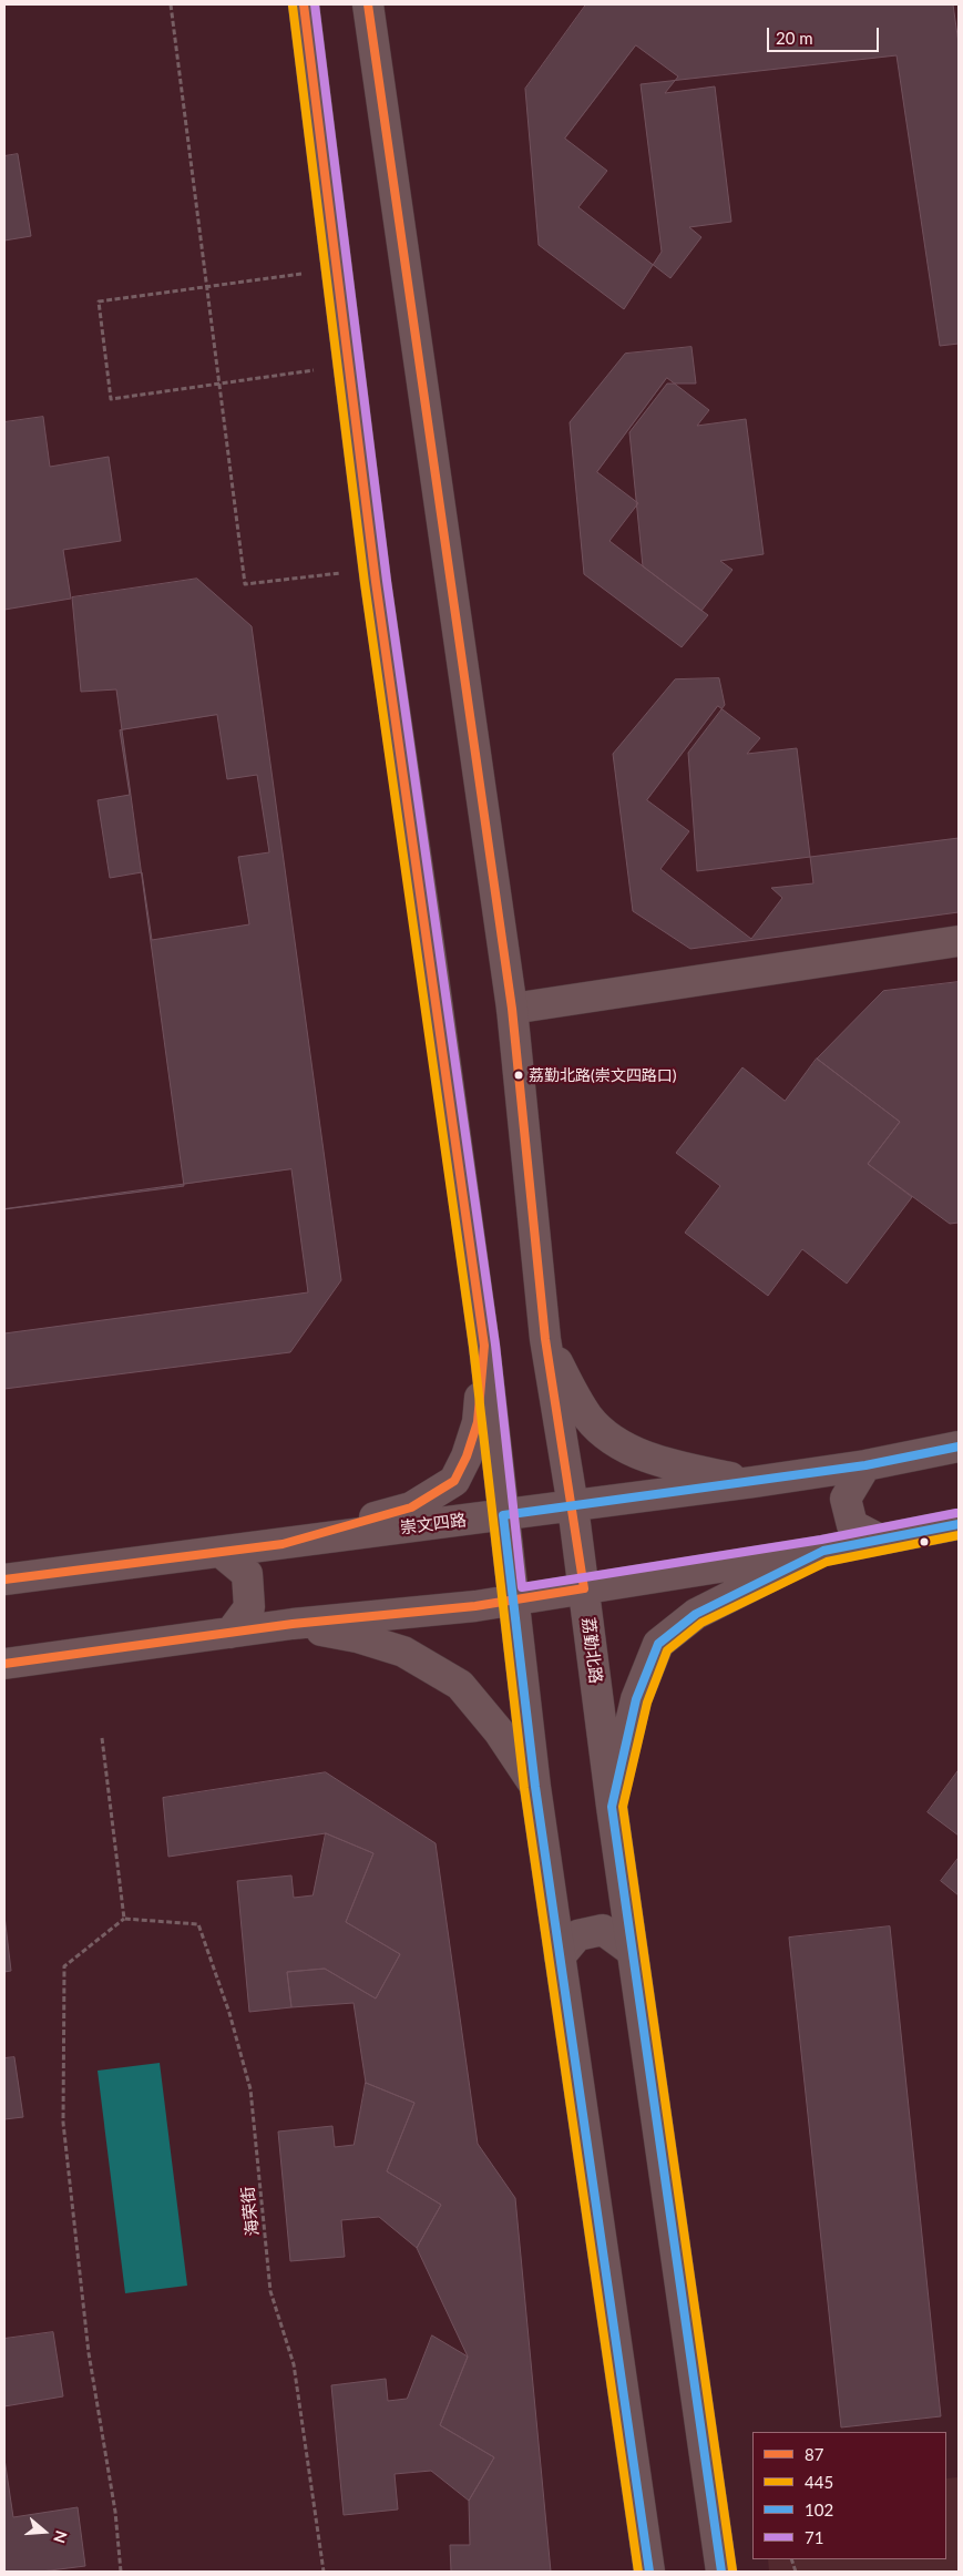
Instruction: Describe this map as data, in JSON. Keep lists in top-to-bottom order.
{
  "streets": {
    "main road": ["崇文四路", "荔勤北路"],
    "path": ["海荣街"]
  },
  "crossings": [
    ["崇文四路", "荔勤北路"]
  ],
  "places": ["荔勤北路(崇文四路口)"],
  "lines": [
    "transit line 87",
    "transit line 71",
    "transit line 445",
    "transit line 102"
  ],
  "legend": [
    "87",
    "445",
    "102",
    "71"
  ],
  "scale_bar": "20 m",
  "north": "right"
}
